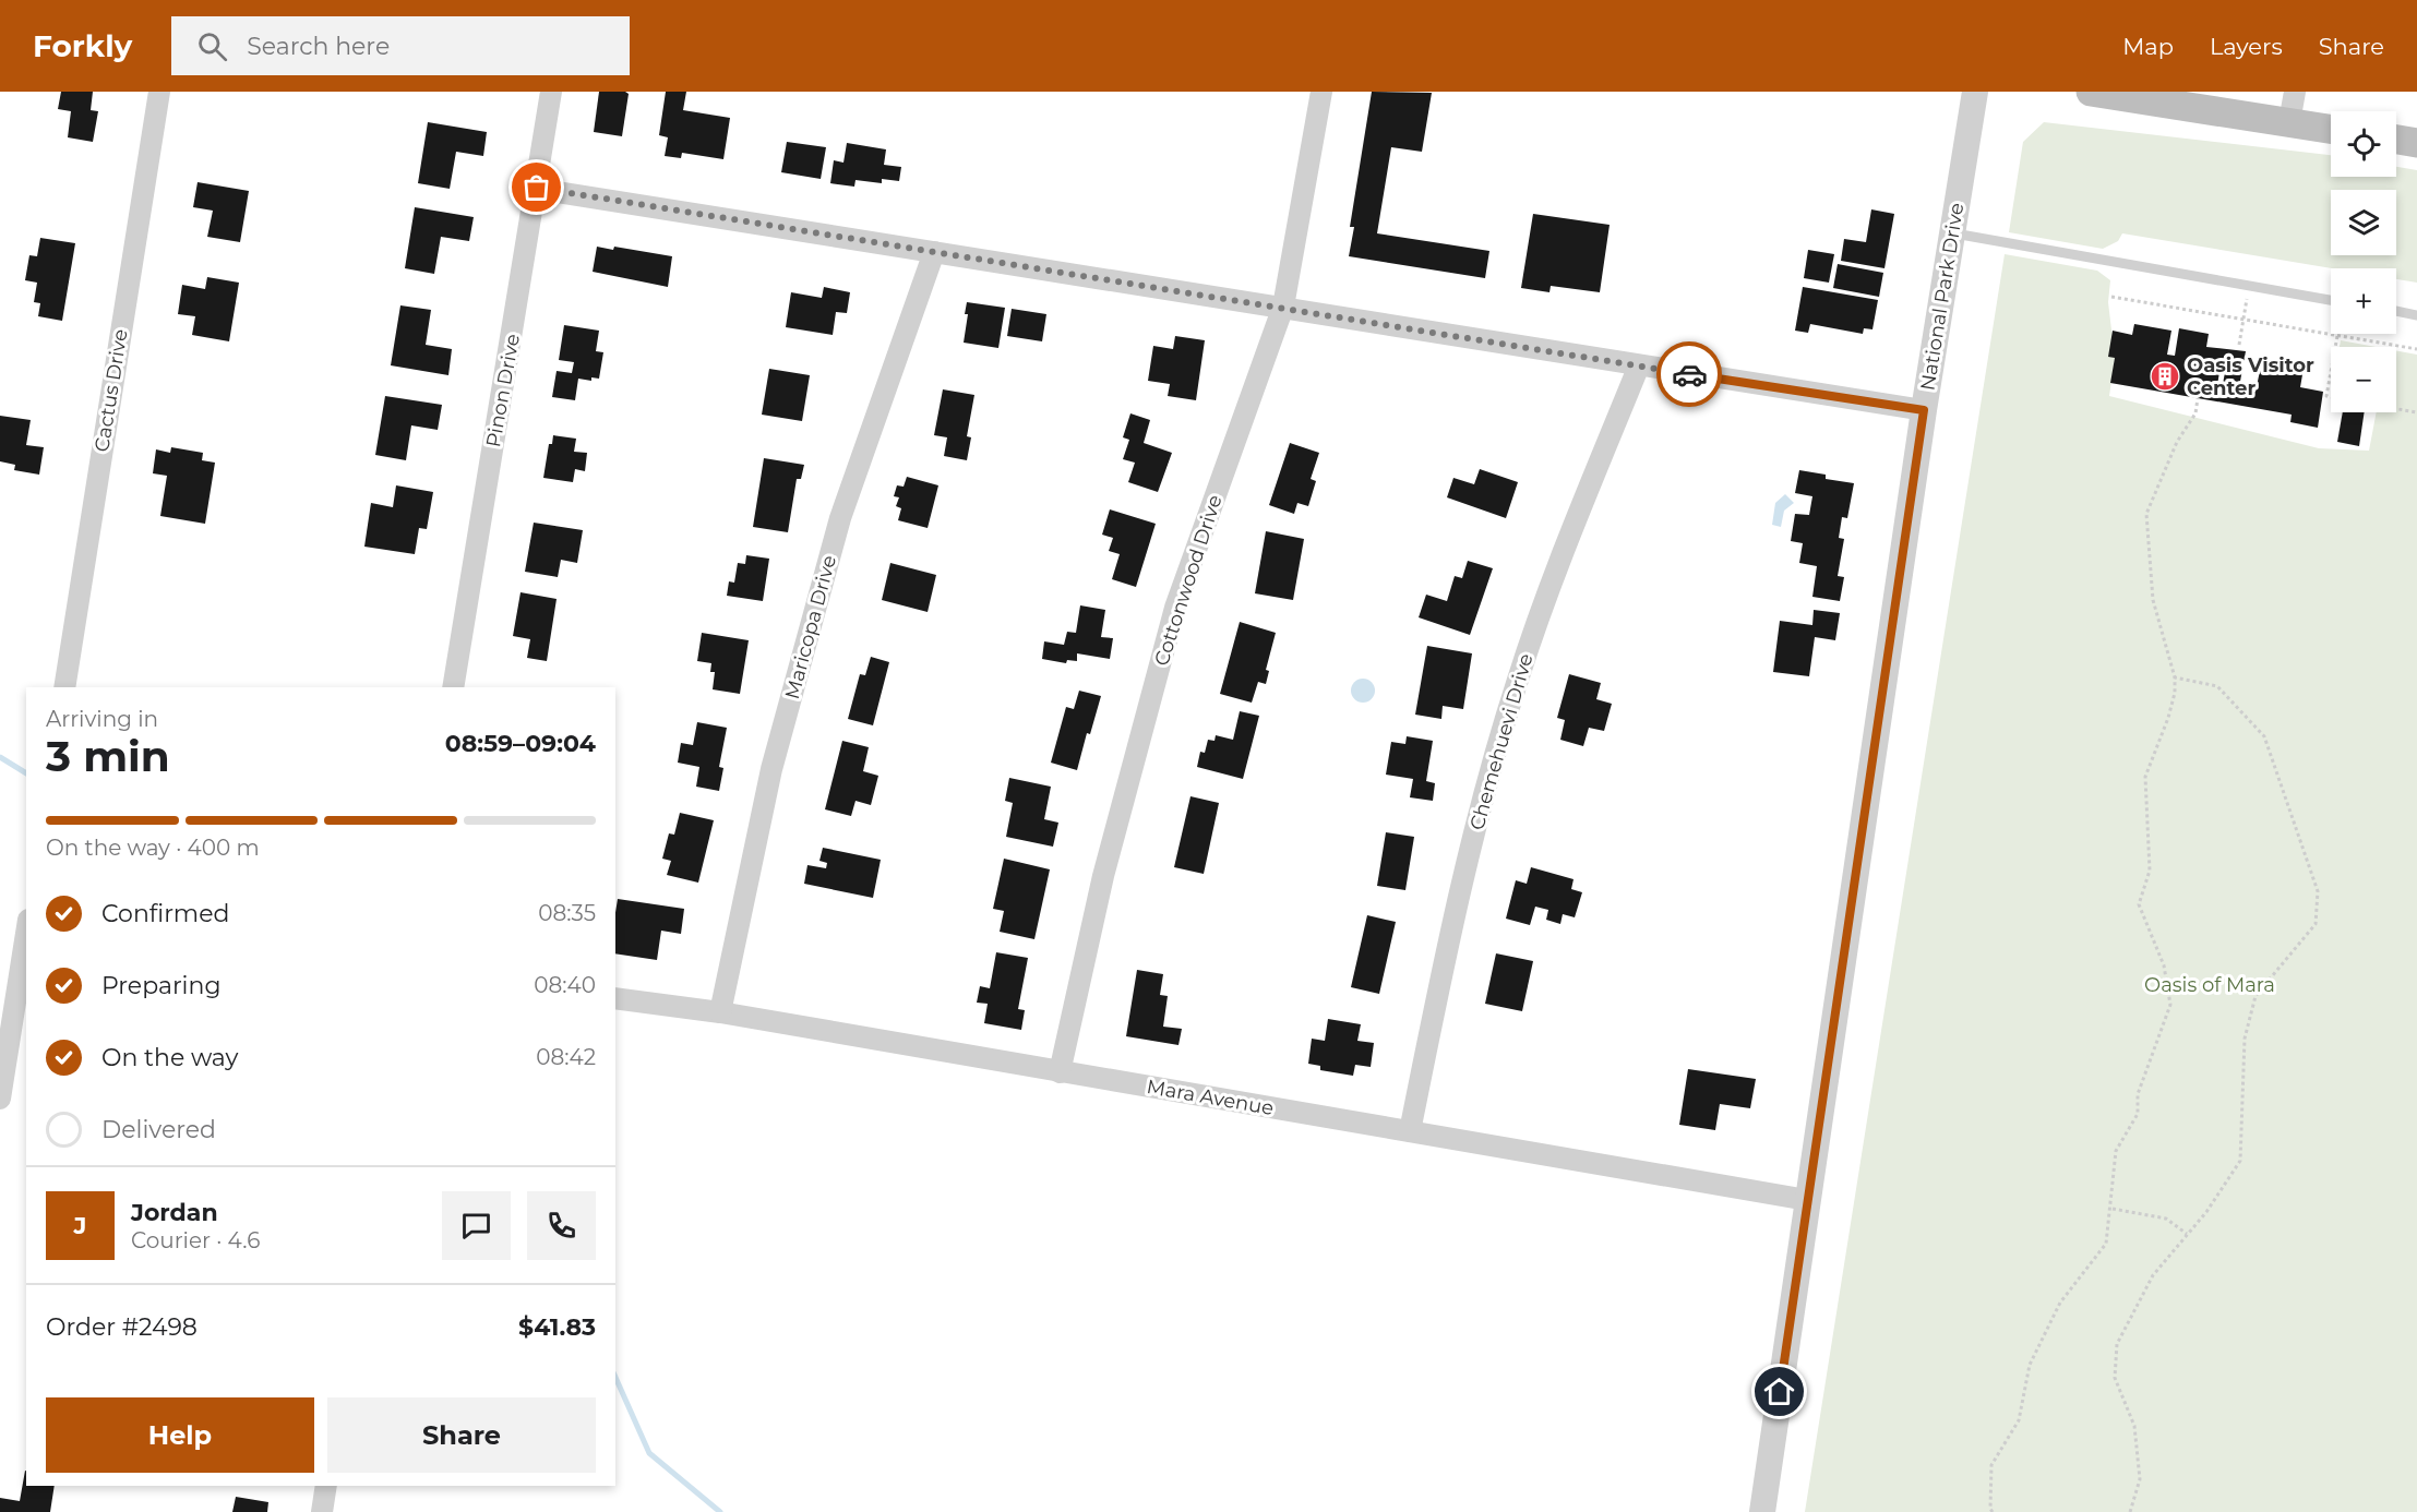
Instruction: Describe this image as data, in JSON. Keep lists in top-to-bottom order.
{
  "streets": {
    "street": [
      "National Park Drive",
      "Cactus Drive",
      "Pinon Drive",
      "Cottonwood Drive",
      "Maricopa Drive",
      "Chemehuevi Drive",
      "Mara Avenue"
    ]
  },
  "crossings": [
    ["National Park Drive", "Mara Avenue"],
    ["Cottonwood Drive", "Mara Avenue"],
    ["Maricopa Drive", "Mara Avenue"],
    ["Chemehuevi Drive", "Mara Avenue"]
  ],
  "parks": ["Oasis of Mara"],
  "places": {
    "building": ["Oasis Visitor Center"]
  },
  "page": {
    "header": "Forkly",
    "search": "Search here",
    "nav": ["Map", "Layers", "Share"],
    "map_buttons": ["+", "−"],
    "heading": ["3 min", "Arriving in", "08:59–09:04"],
    "panel": [
      "Jordan",
      "Courier · 4.6",
      "Order #2498",
      "$41.83"
    ],
    "bar": "On the way · 400 m",
    "list": [
      ["Confirmed", "08:35"],
      ["Preparing", "08:40"],
      ["On the way", "08:42"],
      "Delivered"
    ],
    "round": "J",
    "buttons": ["Help", "Share"]
  }
}
